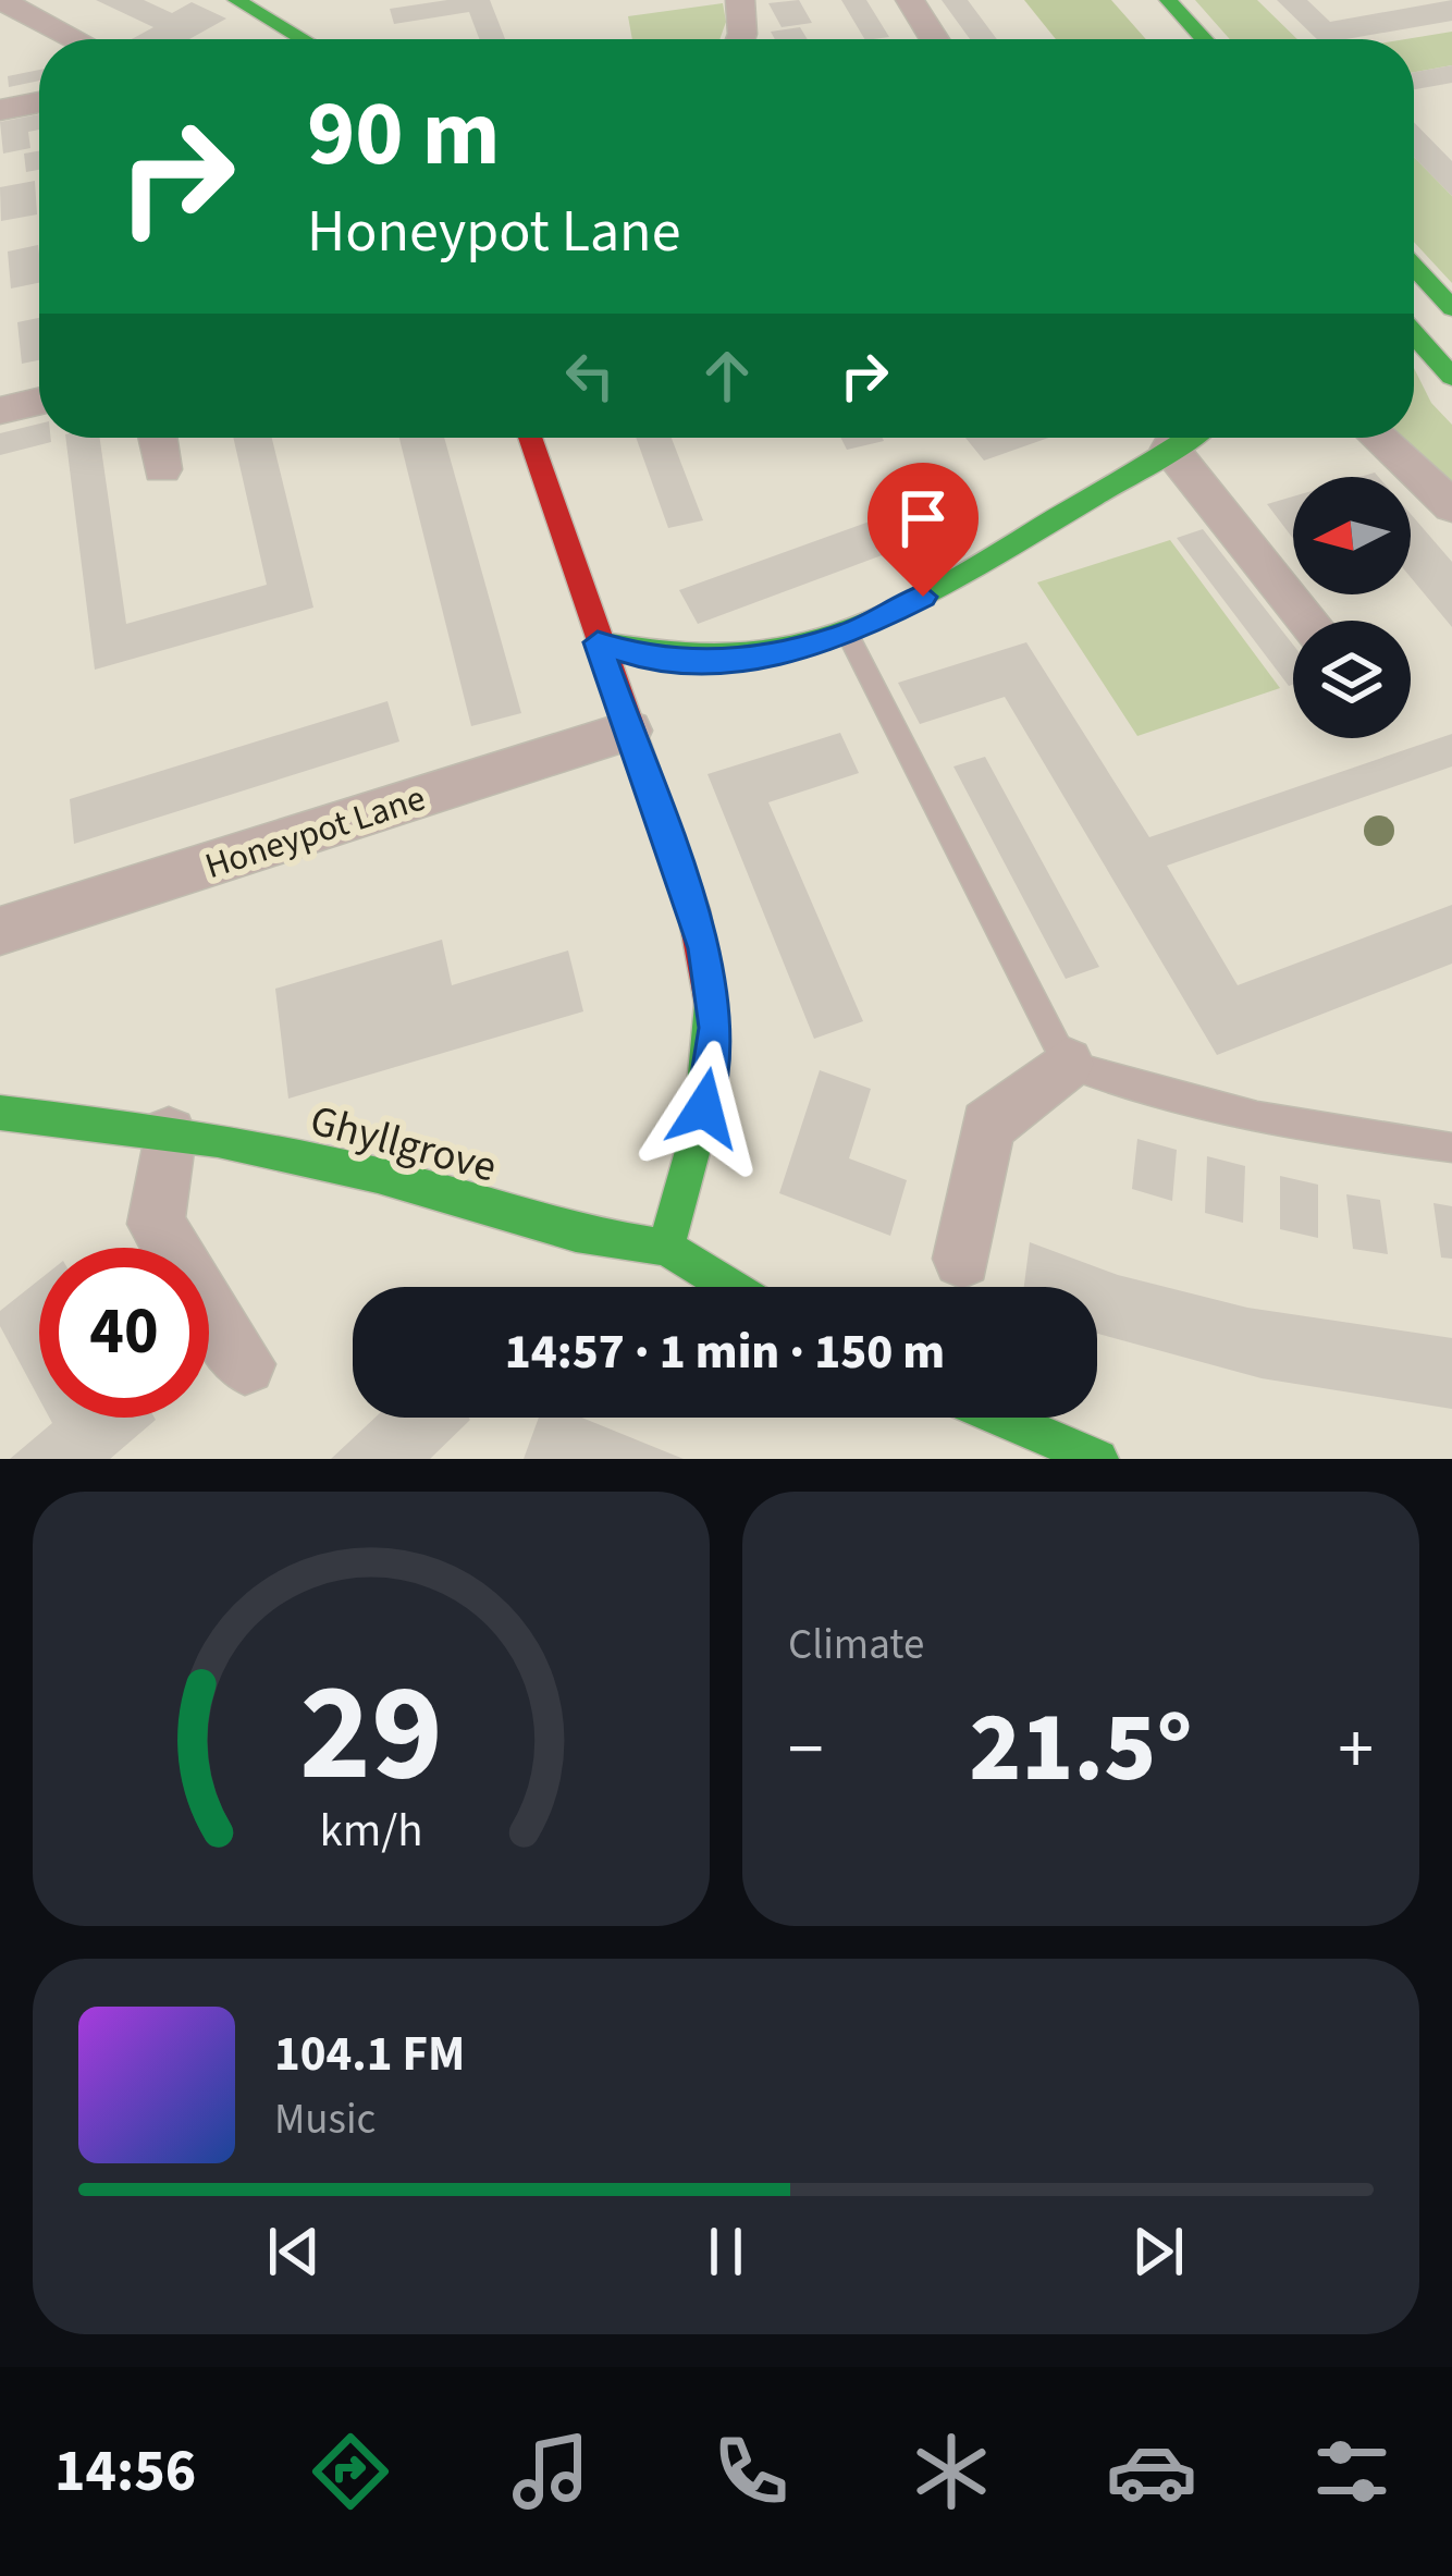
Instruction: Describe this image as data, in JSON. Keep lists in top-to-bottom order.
{
  "streets": {
    "street": ["Honeypot Lane", "Ghyllgrove"]
  },
  "north": "left",
  "page": {
    "turn": ["90 m", "Honeypot Lane"],
    "limit": "40",
    "trip": "14:57 · 1 min · 150 m",
    "tile": "Climate",
    "heat": ["−", "21.5°", "+"],
    "song": ["104.1 FM", "Music"],
    "tabs": "14:56",
    "gauge": ["29", "km/h"]
  }
}
